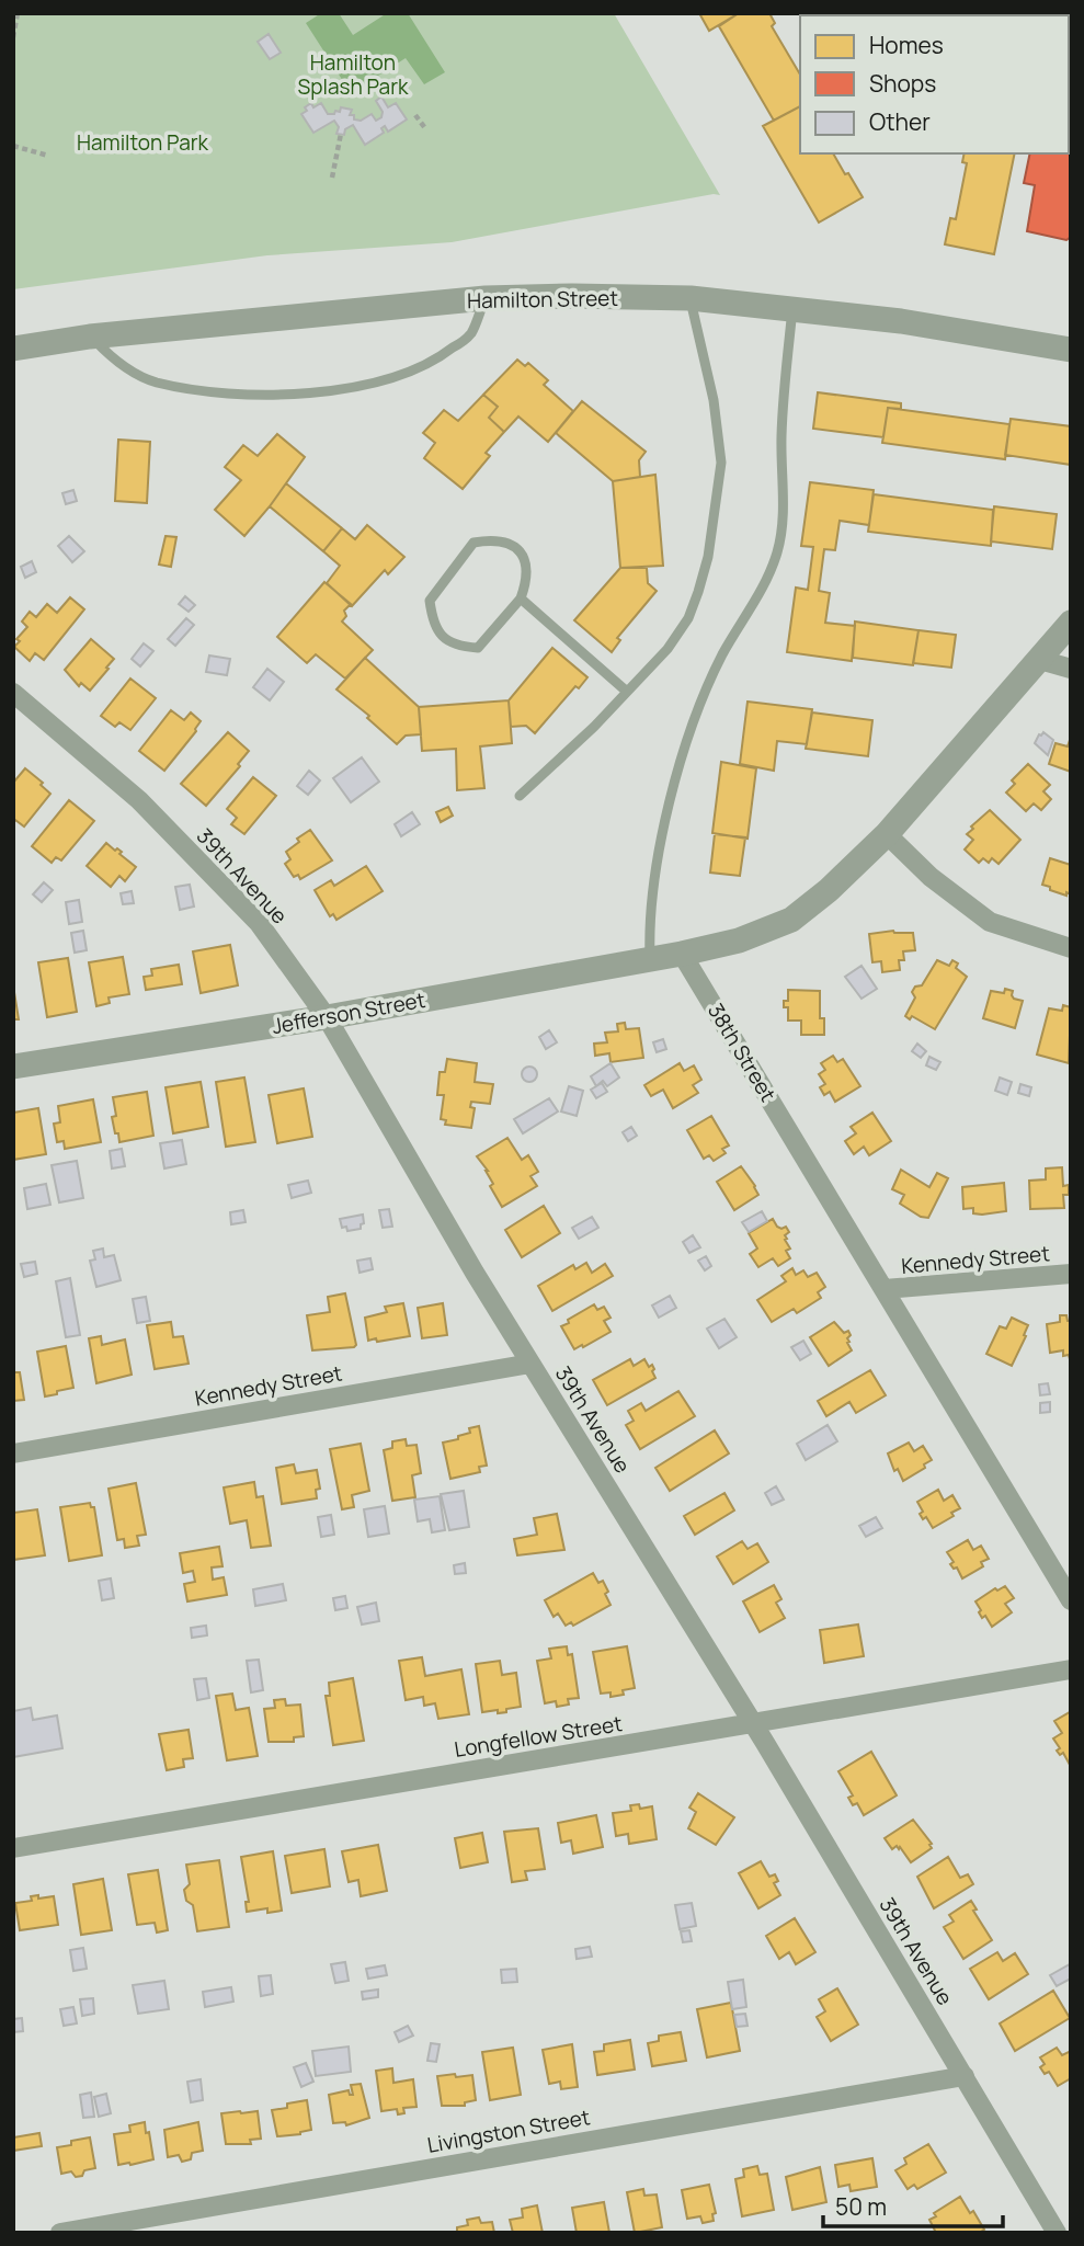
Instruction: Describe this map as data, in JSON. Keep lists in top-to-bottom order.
{
  "streets": {
    "street": [
      "Hamilton Street",
      "39th Avenue",
      "Jefferson Street",
      "38th Street",
      "Kennedy Street",
      "Longfellow Street",
      "Livingston Street"
    ]
  },
  "crossings": [
    ["39th Avenue", "Jefferson Street"],
    ["39th Avenue", "Kennedy Street"],
    ["39th Avenue", "Longfellow Street"],
    ["39th Avenue", "Livingston Street"],
    ["Jefferson Street", "38th Street"],
    ["38th Street", "Kennedy Street"]
  ],
  "parks": ["Hamilton Splash Park", "Hamilton Park"],
  "legend": ["Homes", "Shops", "Other"],
  "scale_bar": "50 m"
}
